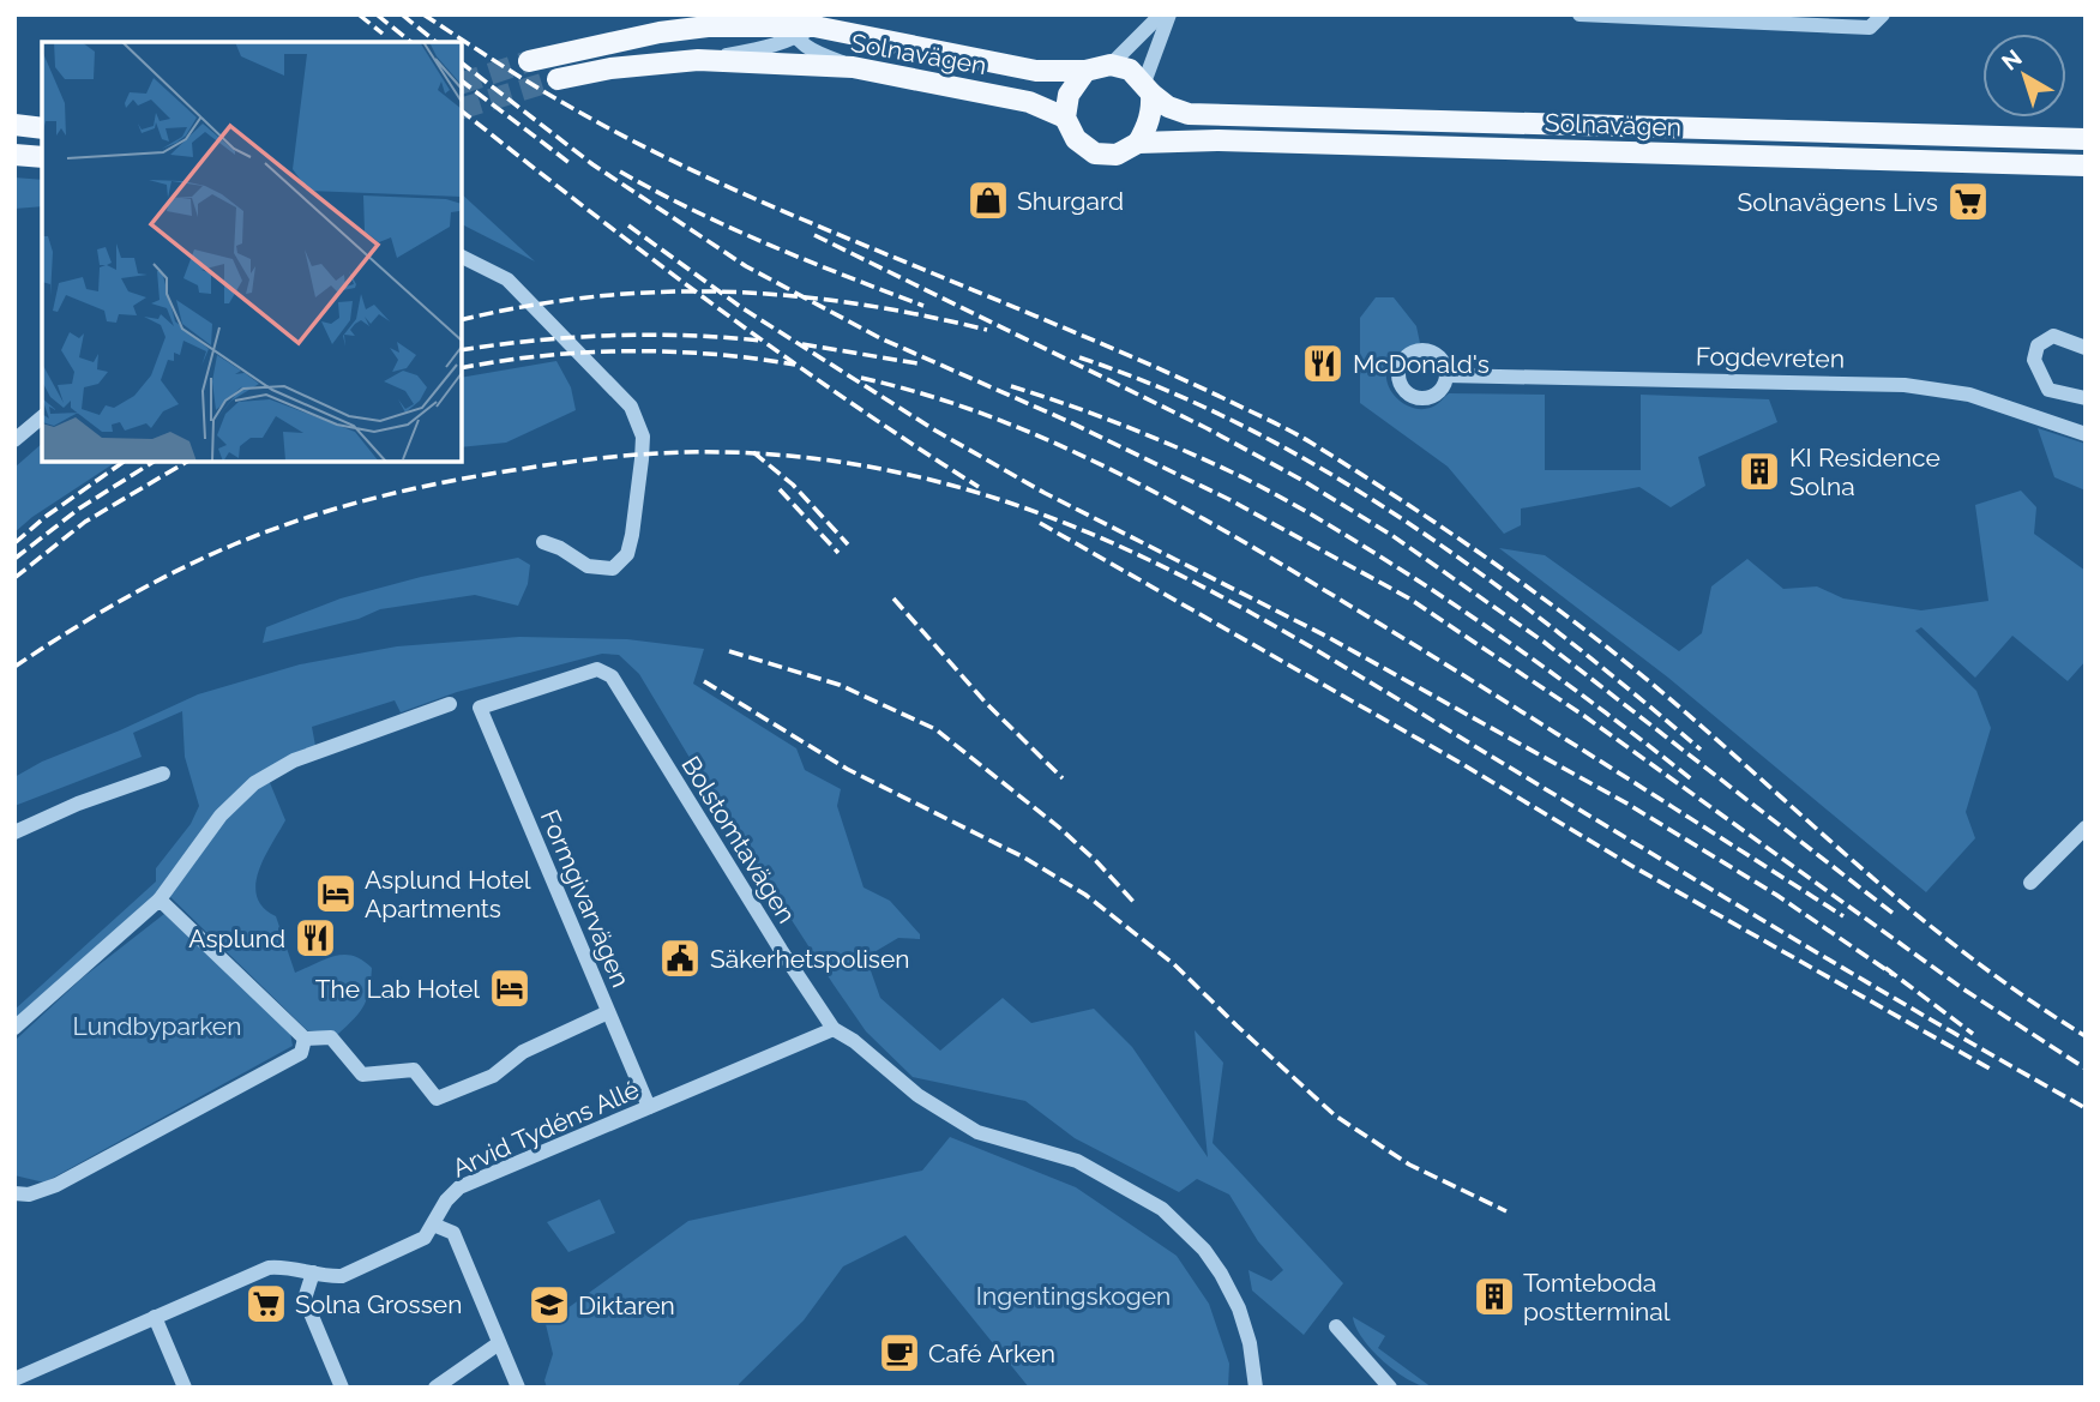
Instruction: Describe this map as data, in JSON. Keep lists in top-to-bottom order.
{
  "streets": {
    "main road": ["Solnavägen"],
    "street": [
      "Fogdevreten",
      "Bolstomtavägen",
      "Formgivarvägen",
      "Arvid Tydéns Allé"
    ]
  },
  "crossings": [
    ["Bolstomtavägen", "Formgivarvägen"],
    ["Bolstomtavägen", "Arvid Tydéns Allé"],
    ["Formgivarvägen", "Arvid Tydéns Allé"]
  ],
  "parks": ["Lundbyparken", "Ingentingskogen"],
  "places": {
    "shop": ["Shurgard"],
    "supermarket": ["Solnavägens Livs", "Solna Grossen"],
    "restaurant": ["McDonald's", "Asplund"],
    "building": ["KI Residence Solna", "Tomteboda postterminal"],
    "hotel": ["Asplund Hotel Apartments", "The Lab Hotel"],
    "public building": ["Säkerhetspolisen"],
    "school or university": ["Diktaren"],
    "cafe": ["Café Arken"]
  },
  "north": "top left"
}
